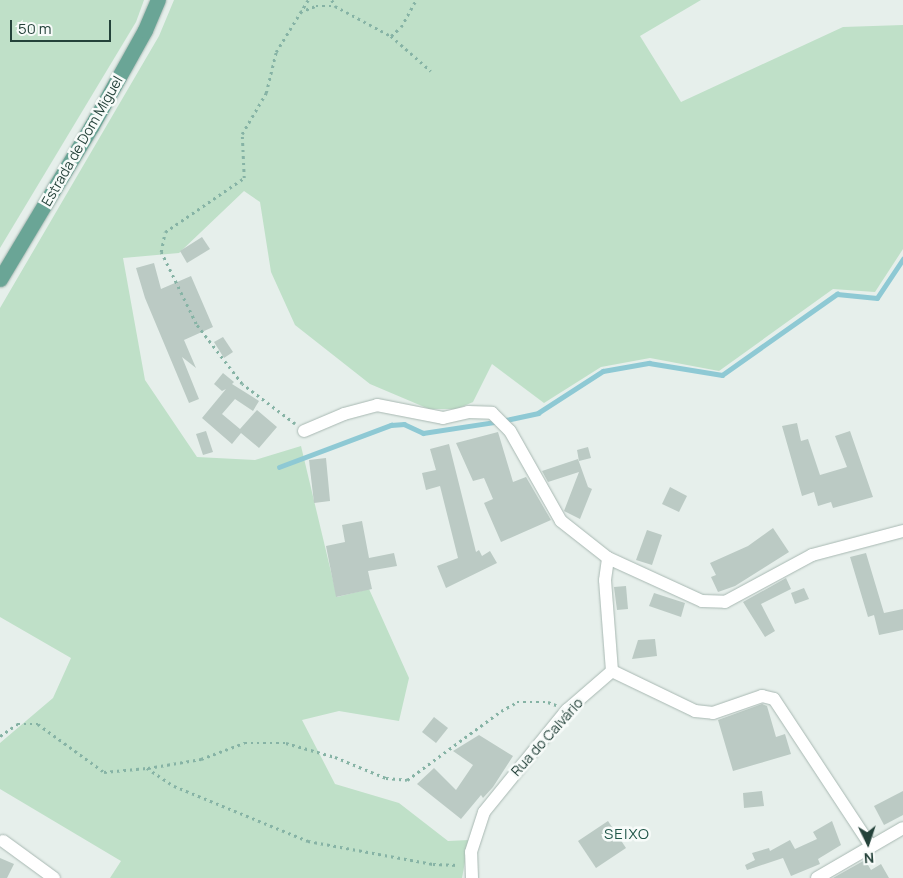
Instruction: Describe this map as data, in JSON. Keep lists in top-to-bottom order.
{
  "streets": {
    "main road": ["Estrada de Dom Miguel"],
    "street": ["Rua do Calvário"]
  },
  "districts": ["SEIXO"],
  "scale_bar": "50 m",
  "north": "bottom"
}
